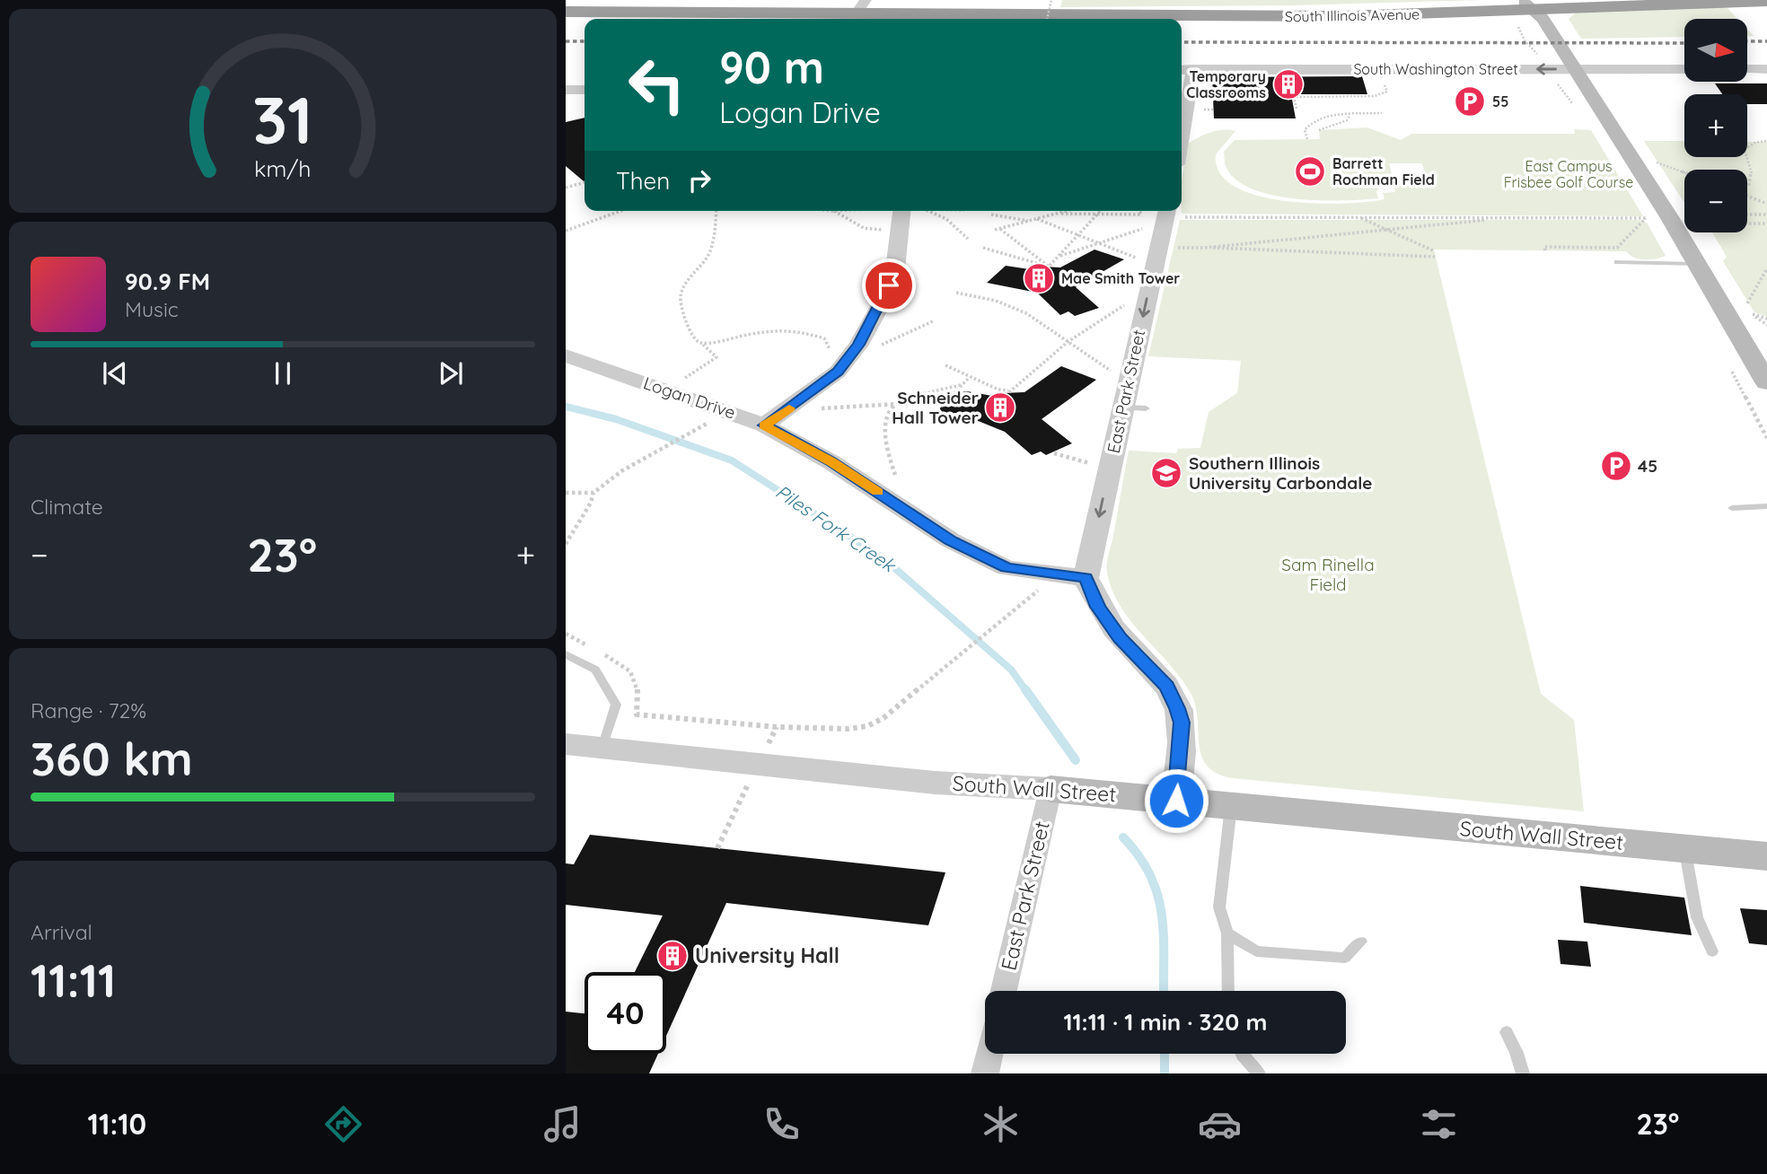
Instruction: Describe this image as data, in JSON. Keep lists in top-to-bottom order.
{
  "streets": {
    "highway": ["South Illinois Avenue"],
    "main road": ["South Wall Street"],
    "street": ["South Washington Street", "East Park Street", "Logan Drive"]
  },
  "crossings": [
    ["East Park Street", "Logan Drive"],
    ["East Park Street", "South Wall Street"]
  ],
  "one_way": ["South Washington Street", "East Park Street"],
  "water": ["Piles Fork Creek"],
  "parks": ["East Campus Frisbee Golf Course", "Sam Rinella Field"],
  "places": {
    "building": [
      "Temporary Classrooms",
      "Mae Smith Tower",
      "Schneider Hall Tower",
      "University Hall"
    ],
    "parking": ["55", "45"],
    "sports": ["Barrett Rochman Field"],
    "school or university": ["Southern Illinois University Carbondale"]
  },
  "north": "right",
  "page": {
    "map_buttons": ["+", "−"],
    "turn": ["90 m", "Logan Drive"],
    "then": "Then",
    "song": ["90.9 FM", "Music"],
    "tile": [
      "Climate",
      ["Range · 72%", "360 km"],
      ["Arrival", "11:11"]
    ],
    "heat": ["−", "23°", "+"],
    "limit": "40",
    "trip": "11:11 · 1 min · 320 m",
    "tabs": ["11:10", "23°"],
    "gauge": ["31", "km/h"]
  }
}
